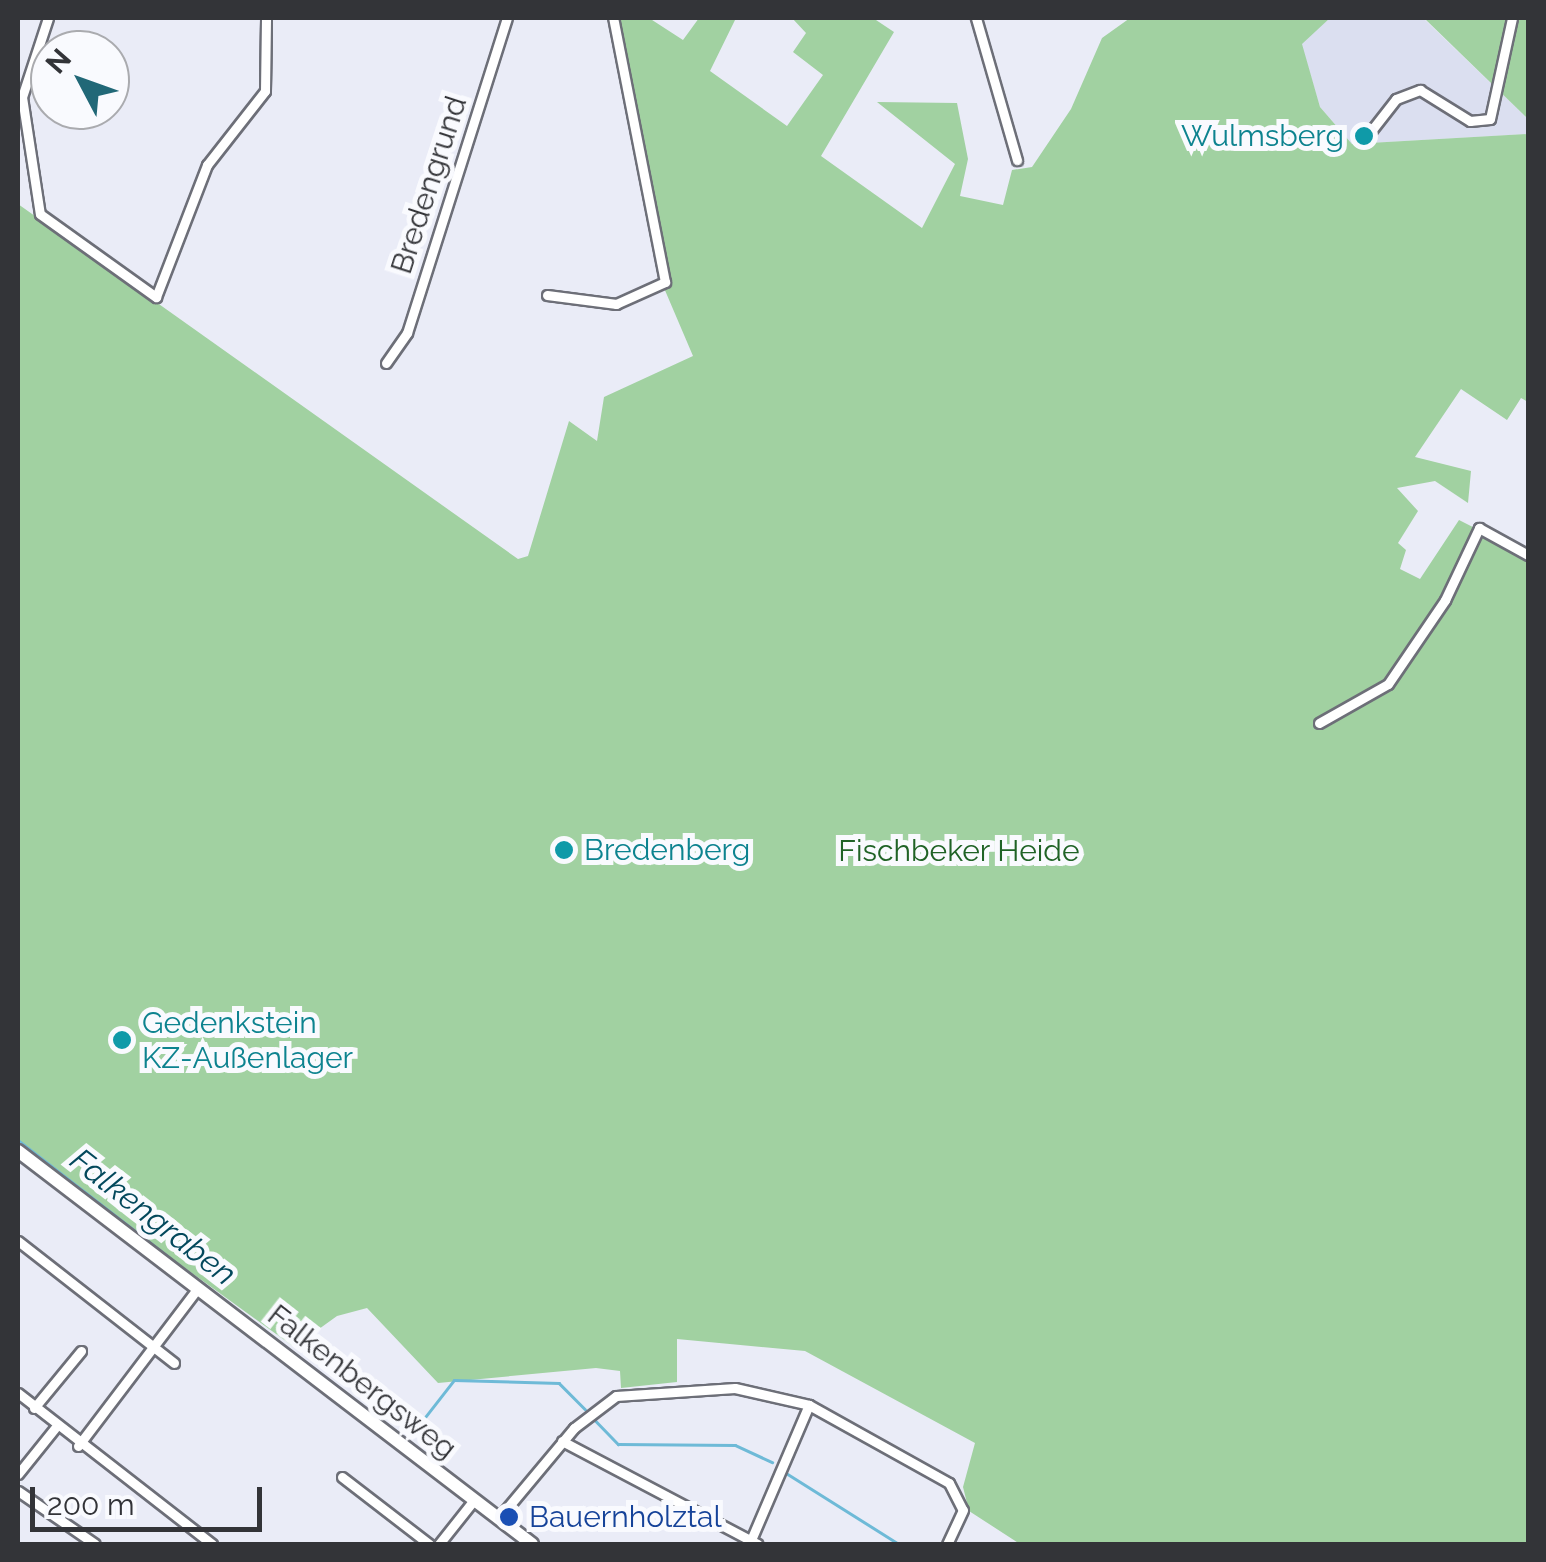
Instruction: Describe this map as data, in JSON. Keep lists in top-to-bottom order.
{
  "streets": {
    "street": ["Bredengrund", "Falkenbergsweg"]
  },
  "water": ["Falkengraben"],
  "parks": ["Fischbeker Heide"],
  "places": [
    "Wulmsberg",
    "Bredenberg",
    "Gedenkstein KZ-Außenlager",
    "Bauernholztal"
  ],
  "scale_bar": "200 m",
  "north": "top left"
}
